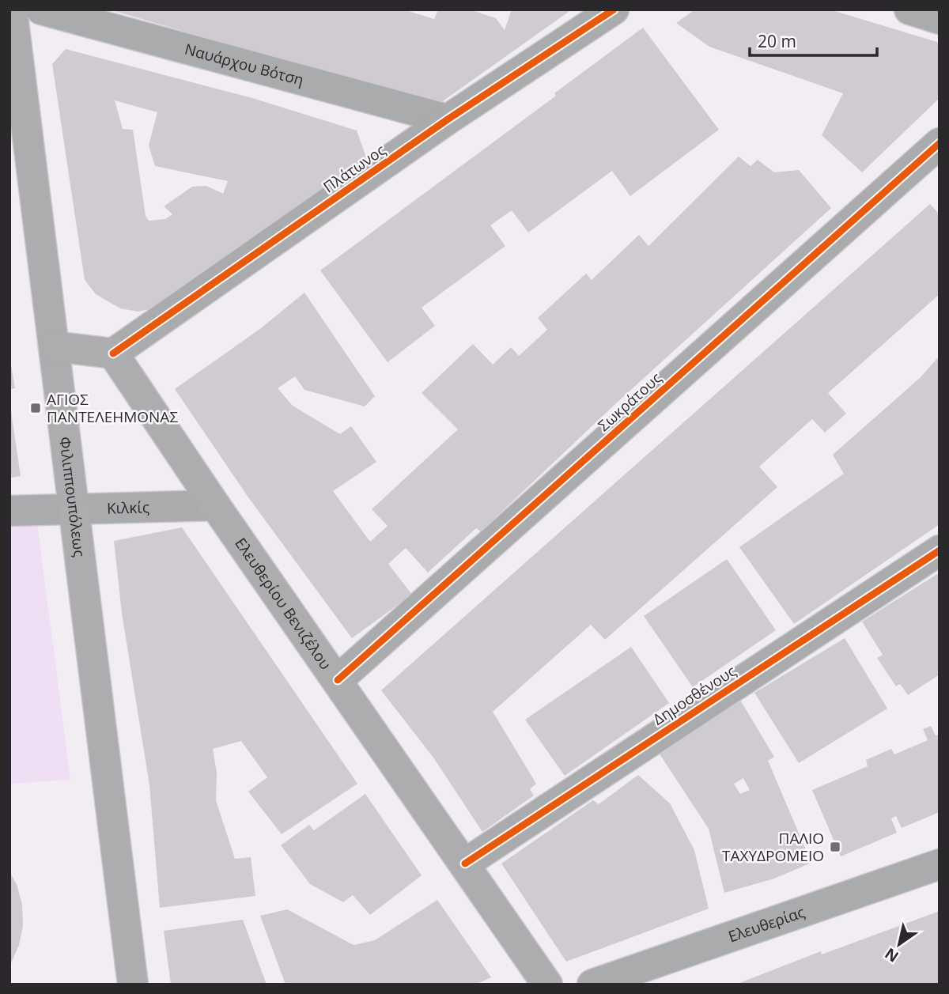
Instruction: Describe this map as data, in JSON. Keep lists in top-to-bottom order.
{
  "streets": {
    "main road": ["Φιλιππουπόλεως", "Ελευθερίου Βενιζέλου"],
    "street": [
      "Ναυάρχου Βότση",
      "Πλάτωνος",
      "Σωκράτους",
      "Κιλκίς",
      "Δημοσθένους",
      "Ελευθερίας"
    ]
  },
  "crossings": [
    ["Ναυάρχου Βότση", "Πλάτωνος"],
    ["Πλάτωνος", "Ελευθερίου Βενιζέλου"],
    ["Σωκράτους", "Ελευθερίου Βενιζέλου"],
    ["Φιλιππουπόλεως", "Κιλκίς"],
    ["Κιλκίς", "Ελευθερίου Βενιζέλου"],
    ["Ελευθερίου Βενιζέλου", "Δημοσθένους"]
  ],
  "places": {
    "transit": ["ΑΓΙΟΣ ΠΑΝΤΕΛΕΗΜΟΝΑΣ", "ΠΑΛΙΟ ΤΑΧΥΔΡΟΜΕΙΟ"]
  },
  "scale_bar": "20 m",
  "north": "bottom left"
}
